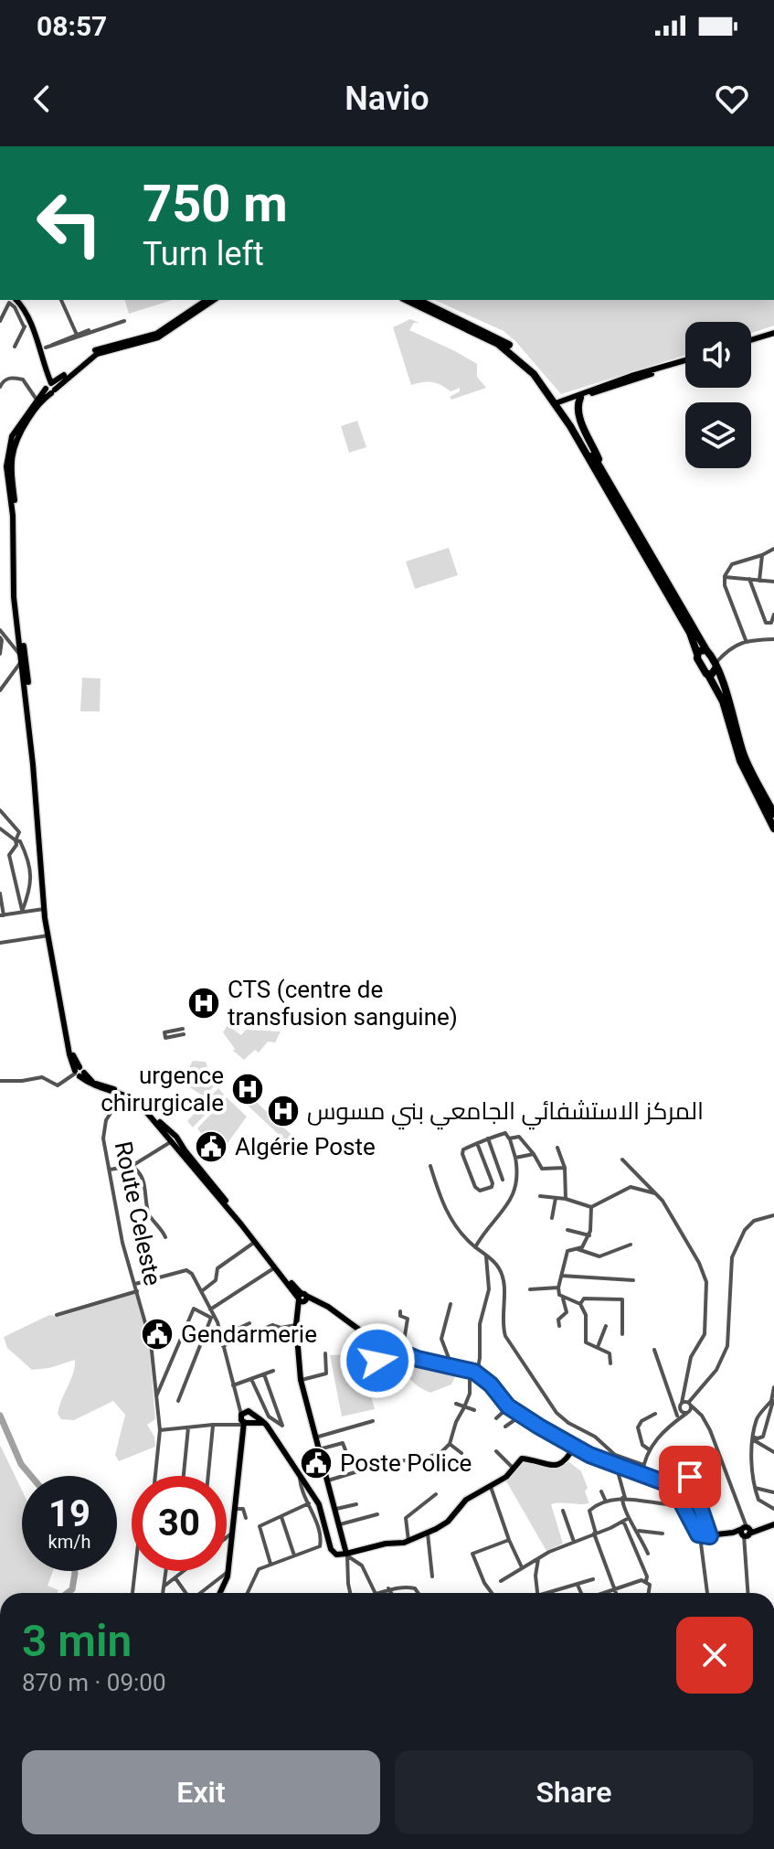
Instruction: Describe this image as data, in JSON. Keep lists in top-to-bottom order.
{
  "streets": {
    "street": ["Route Celeste"]
  },
  "places": {
    "hospital": ["CTS (centre de transfusion sanguine)", "urgence chirurgicale", "المركز الاستشفائي الجامعي بني مسوس"],
    "public building": ["Algérie Poste", "Gendarmerie", "Poste Police"]
  },
  "page": {
    "status": "08:57",
    "header": "Navio",
    "turn": ["750 m", "Turn left"],
    "speed": "19 km/h",
    "limit": "30",
    "heading": ["3 min", "870 m · 09:00"],
    "buttons": ["Exit", "Share"]
  }
}
